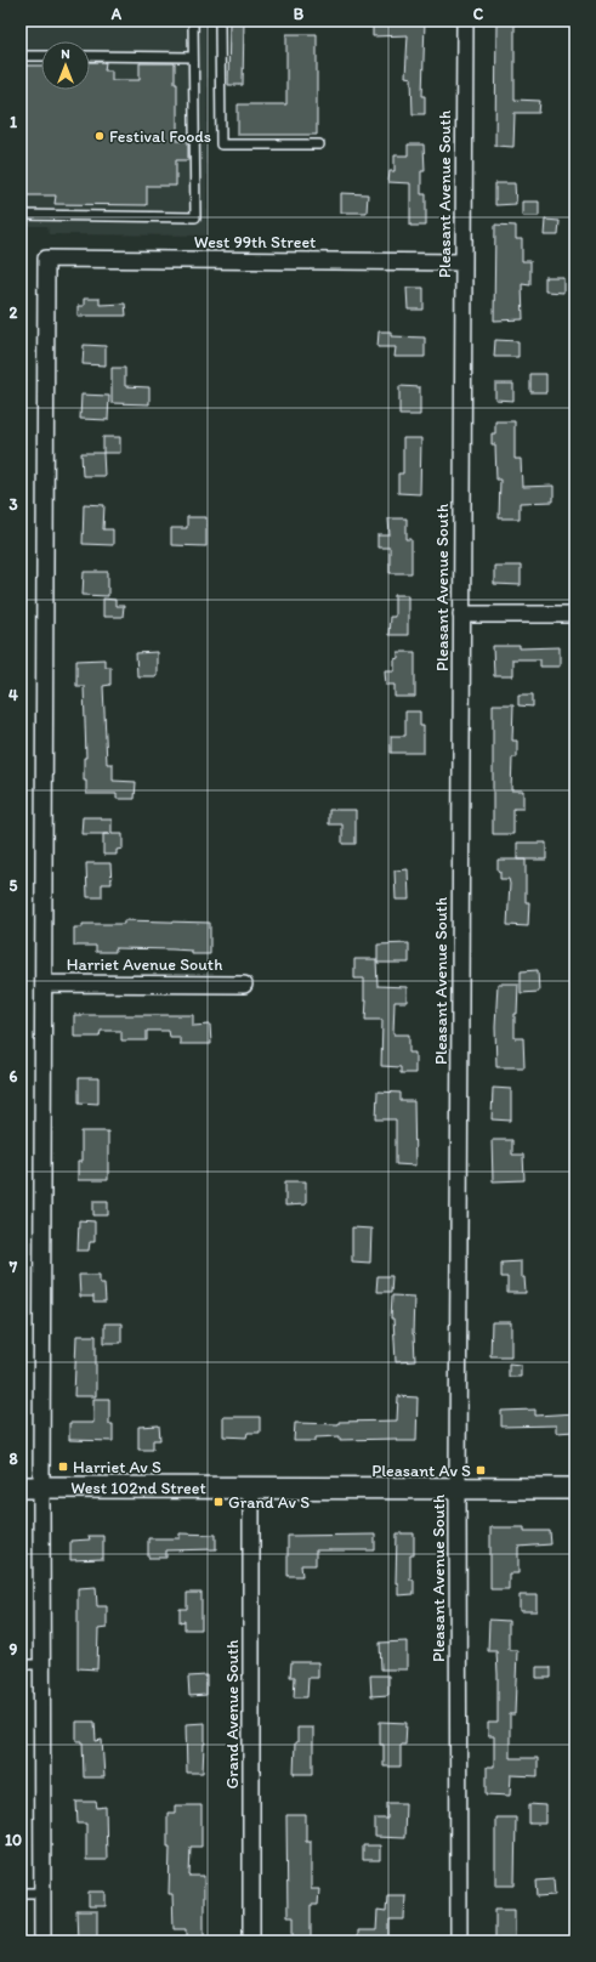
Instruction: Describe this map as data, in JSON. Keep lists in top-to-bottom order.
{
  "streets": {
    "street": [
      "Pleasant Avenue South",
      "West 99th Street",
      "Harriet Avenue South",
      "West 102nd Street",
      "Grand Avenue South"
    ]
  },
  "crossings": [
    ["Pleasant Avenue South", "West 99th Street"],
    ["Pleasant Avenue South", "West 102nd Street"],
    ["West 99th Street", "Harriet Avenue South"],
    ["Harriet Avenue South", "West 102nd Street"],
    ["West 102nd Street", "Grand Avenue South"]
  ],
  "places": {
    "other": ["Festival Foods"],
    "transit": ["Harriet Av S", "Pleasant Av S", "Grand Av S"]
  },
  "north": "top",
  "grid": {
    "columns": ["A", "B", "C"],
    "rows": [
      "1",
      "2",
      "3",
      "4",
      "5",
      "6",
      "7",
      "8",
      "9",
      "10"
    ]
  }
}
